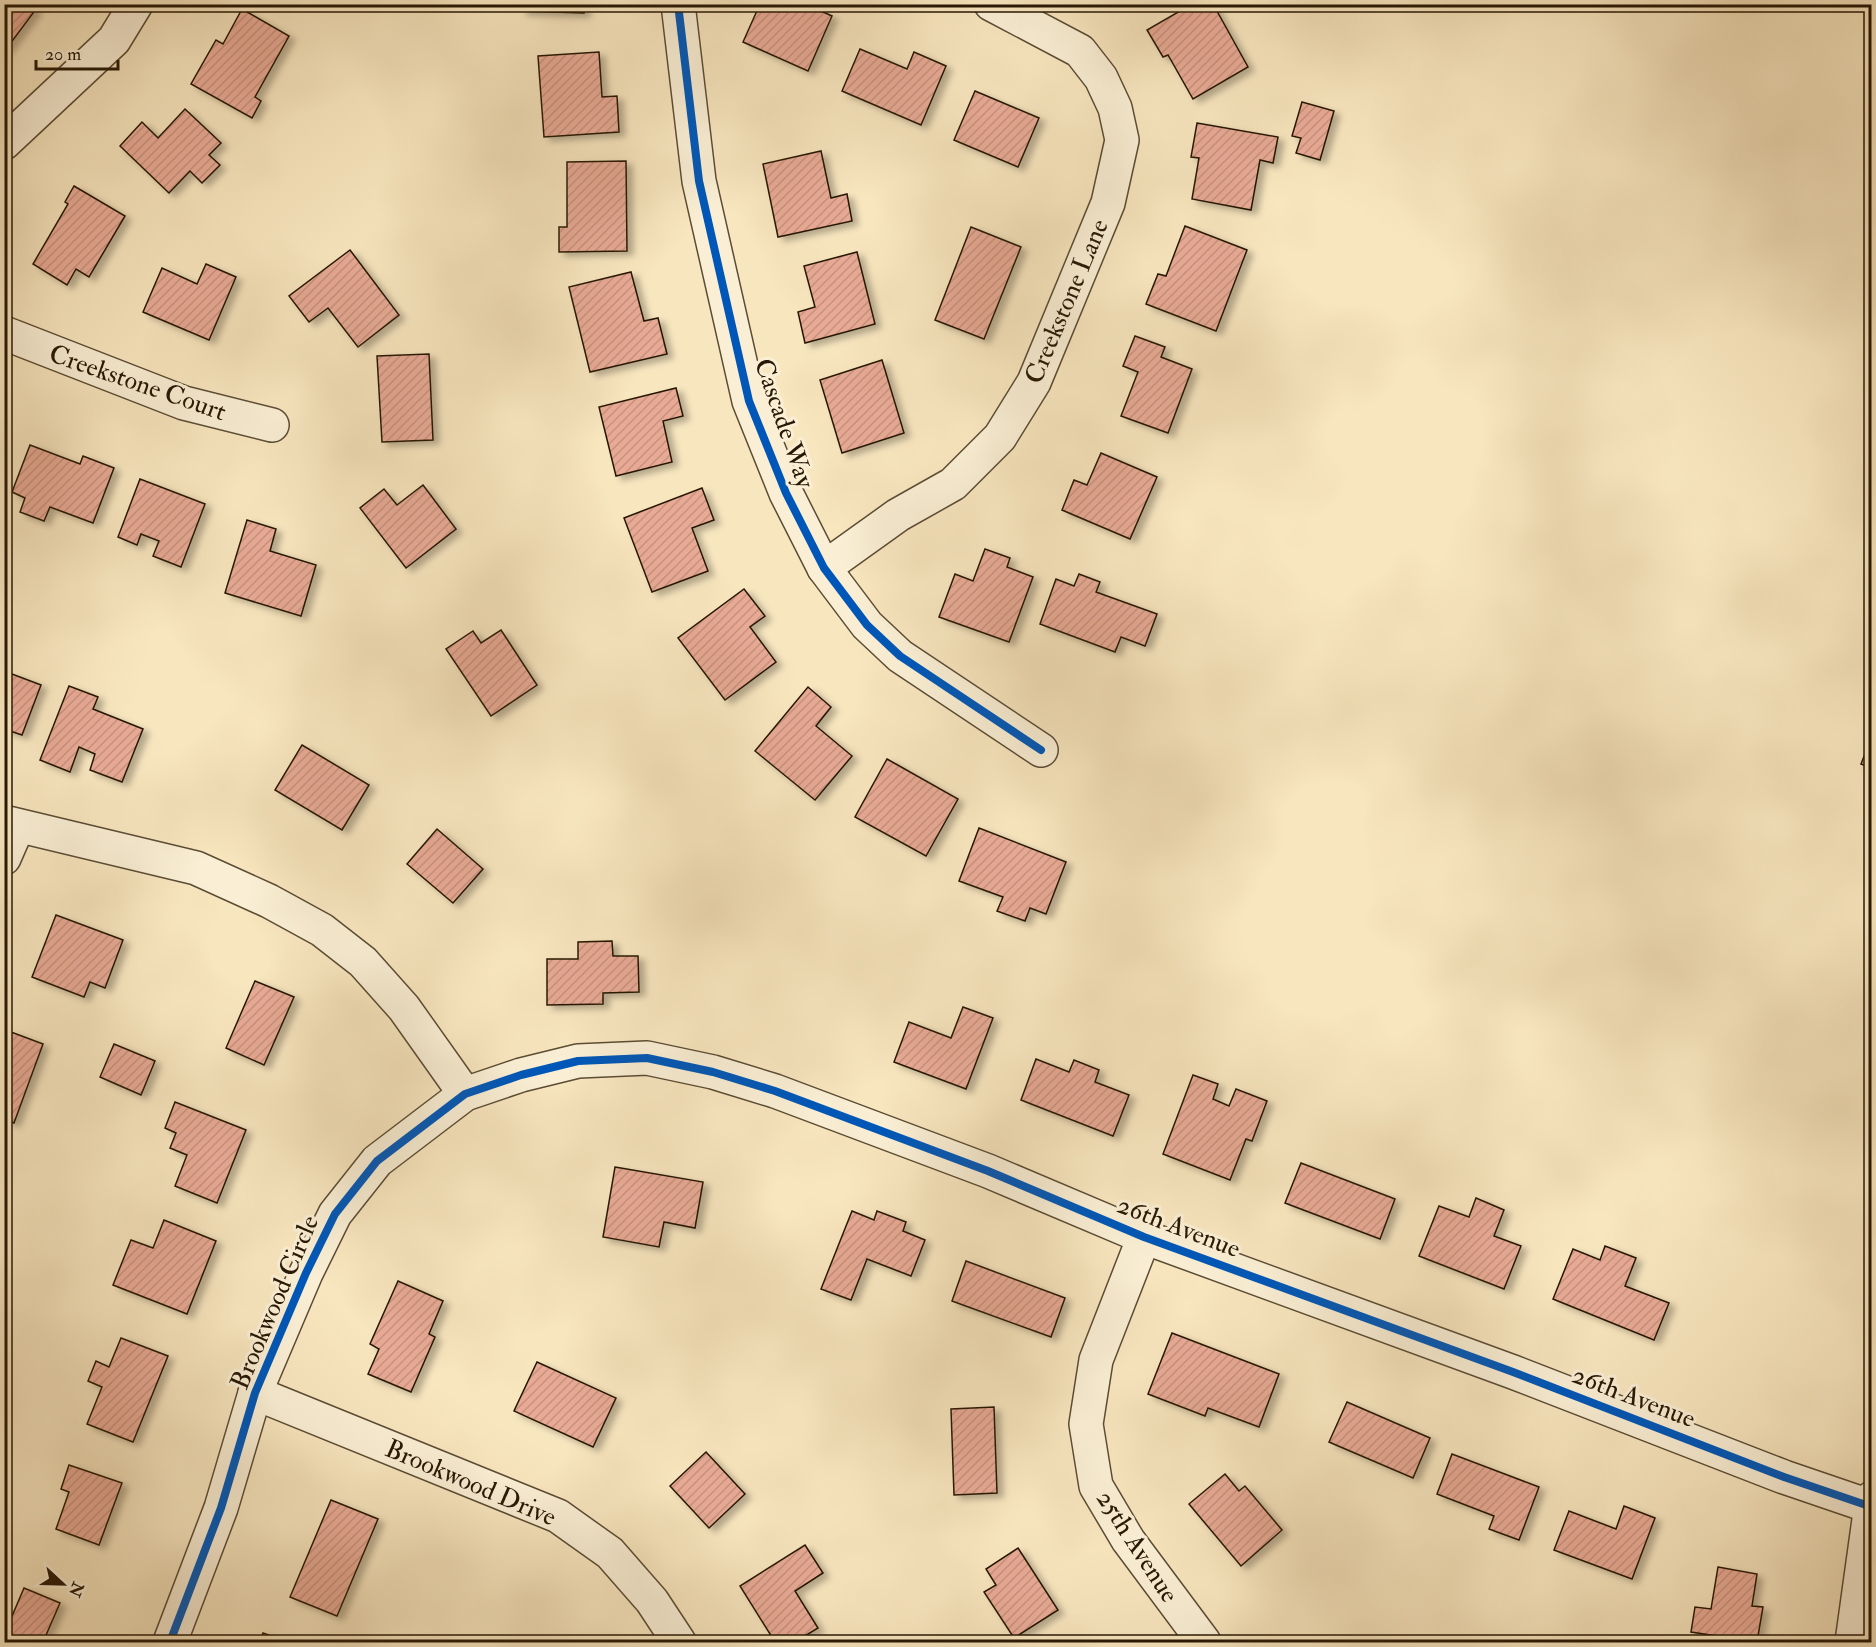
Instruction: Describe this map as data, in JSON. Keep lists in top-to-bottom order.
{
  "streets": {
    "street": [
      "Creekstone Lane",
      "Creekstone Court",
      "Cascade Way",
      "26th Avenue",
      "Brookwood Circle",
      "Brookwood Drive",
      "25th Avenue"
    ]
  },
  "crossings": [
    ["Creekstone Lane", "Cascade Way"],
    ["26th Avenue", "Brookwood Circle"],
    ["26th Avenue", "25th Avenue"],
    ["Brookwood Circle", "Brookwood Drive"]
  ],
  "scale_bar": "20 m",
  "north": "right"
}
